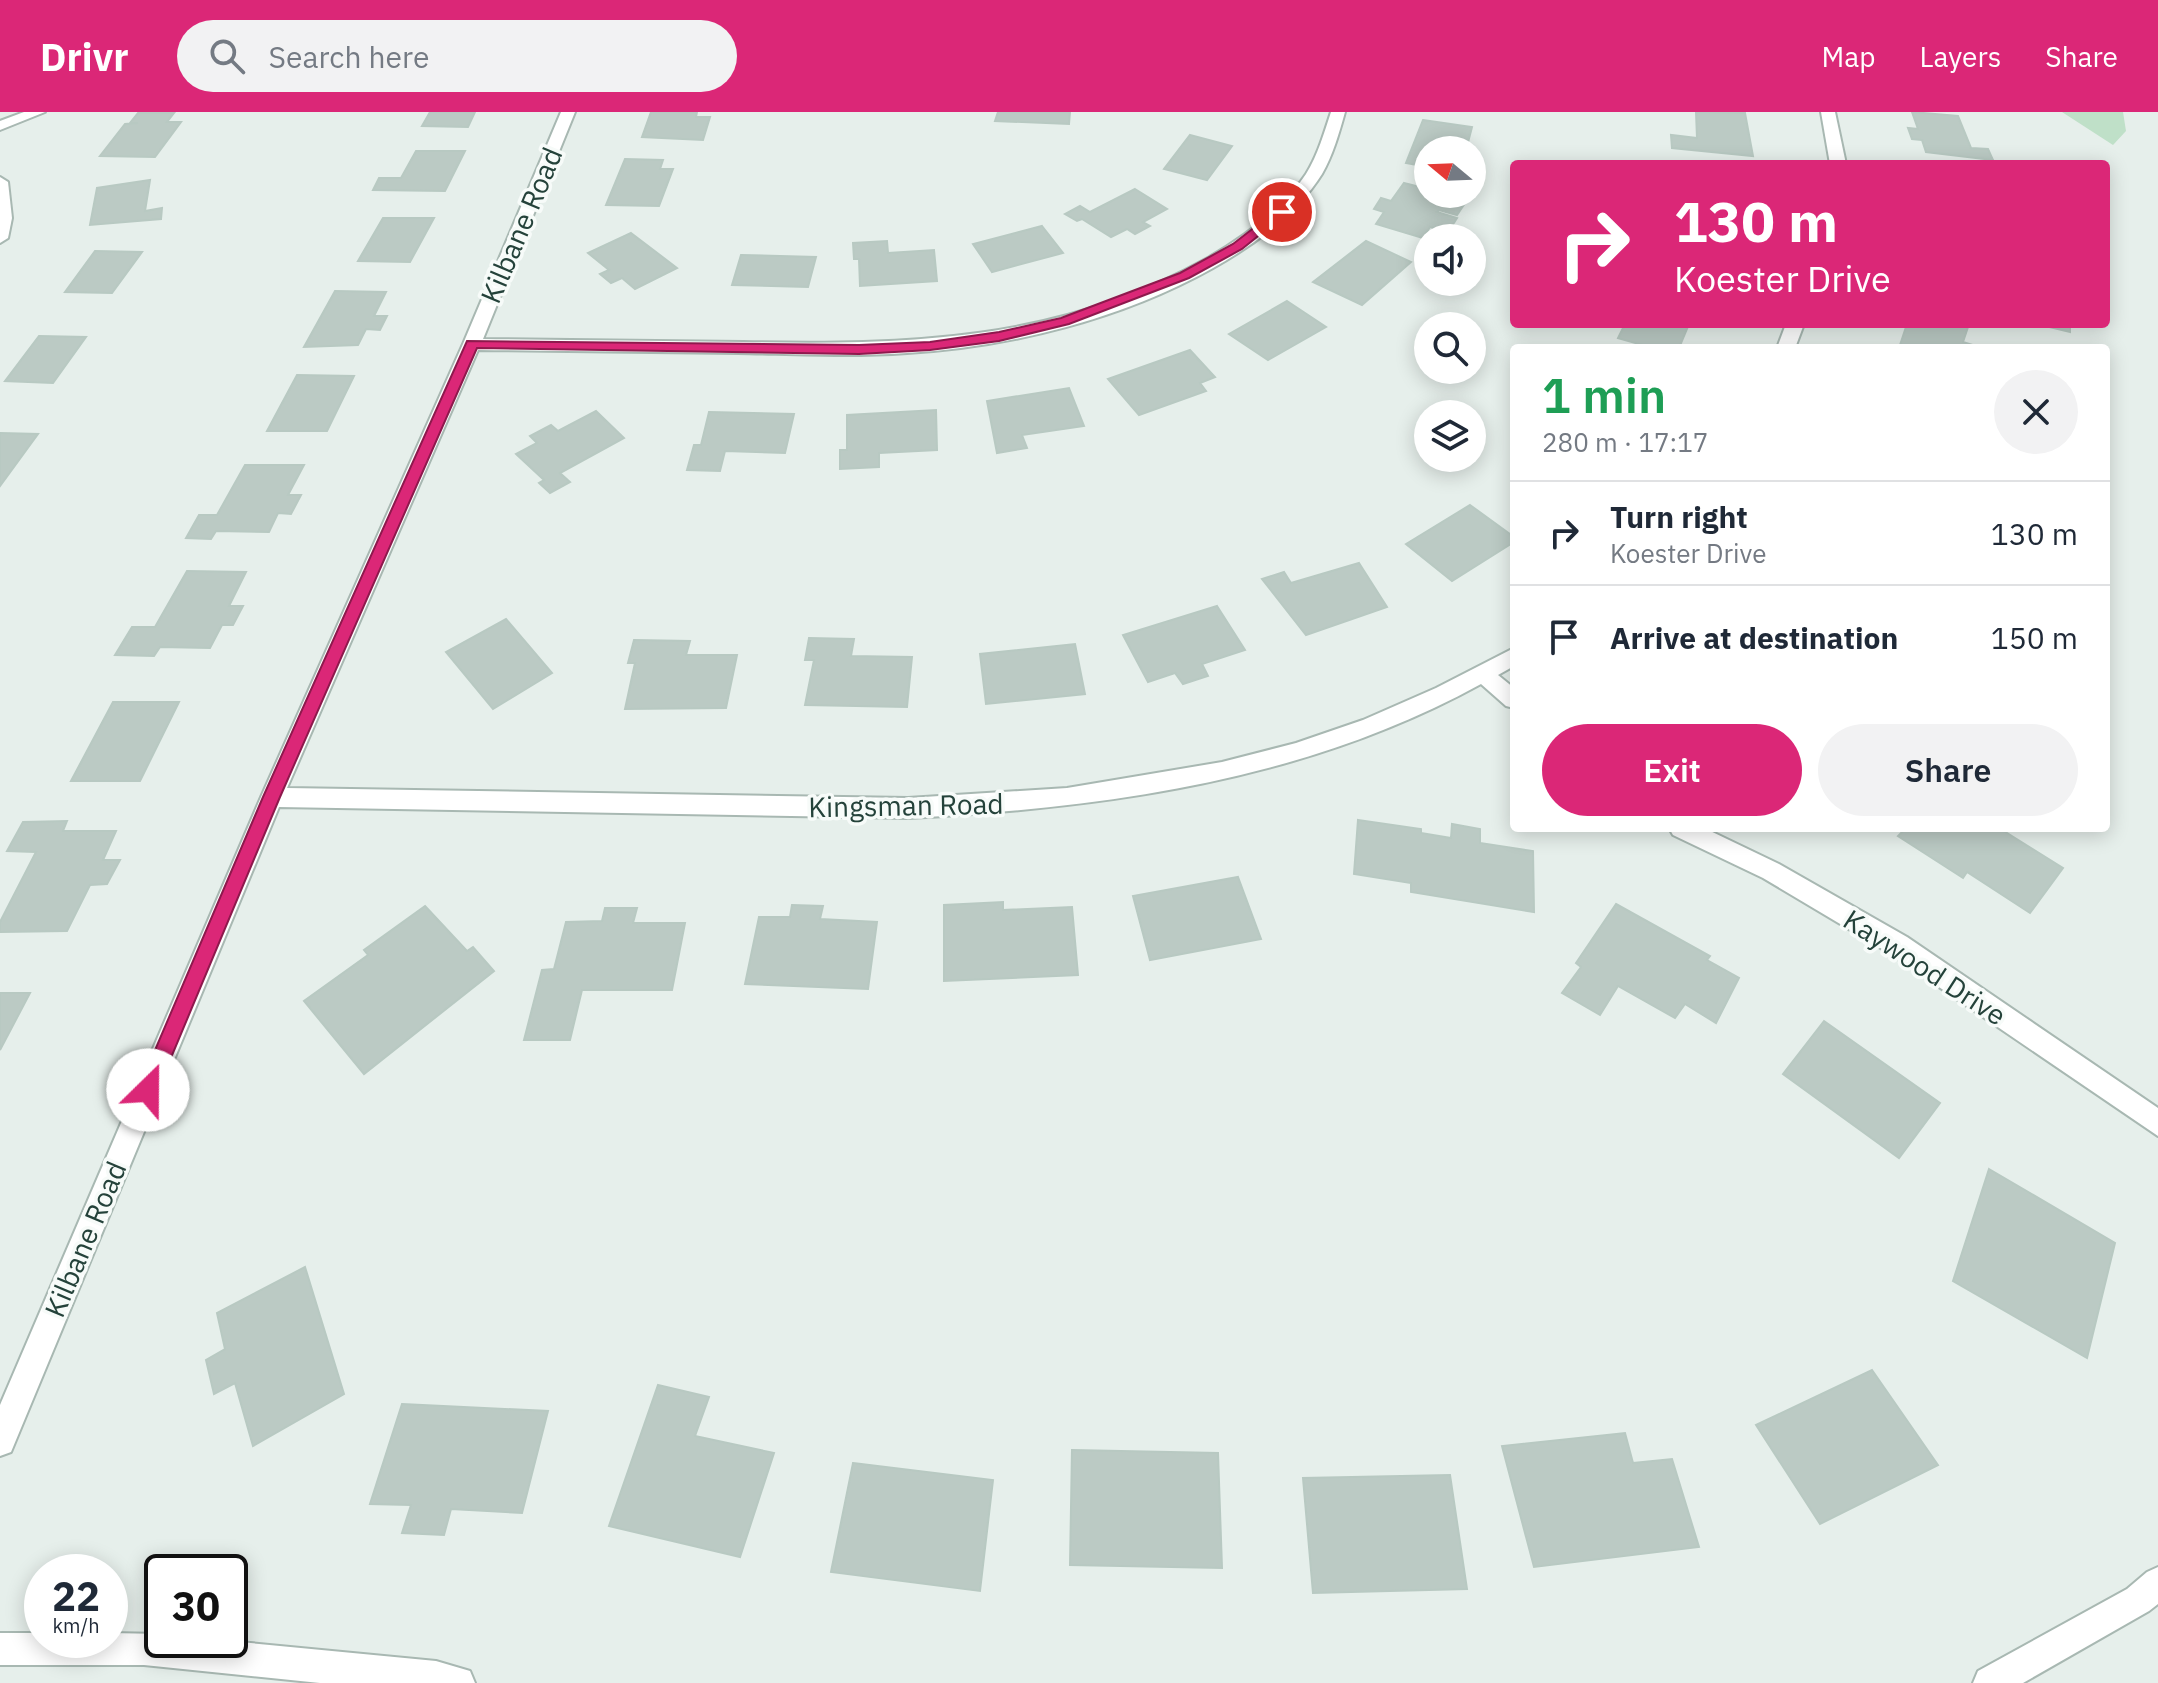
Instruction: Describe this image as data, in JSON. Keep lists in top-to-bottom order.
{
  "streets": {
    "street": ["Kilbane Road", "Kingsman Road", "Kaywood Drive"]
  },
  "crossings": [
    ["Kilbane Road", "Kingsman Road"]
  ],
  "north": "left",
  "page": {
    "header": "Drivr",
    "search": "Search here",
    "nav": ["Map", "Layers", "Share"],
    "turn": ["130 m", "Koester Drive"],
    "heading": ["1 min", "280 m · 17:17"],
    "list": [
      {
        "name": "Turn right",
        "note": "Koester Drive",
        "value": "130 m"
      },
      {
        "name": "Arrive at destination",
        "value": "150 m"
      }
    ],
    "buttons": ["Exit", "Share"],
    "speed": "22 km/h",
    "limit": "30"
  }
}
